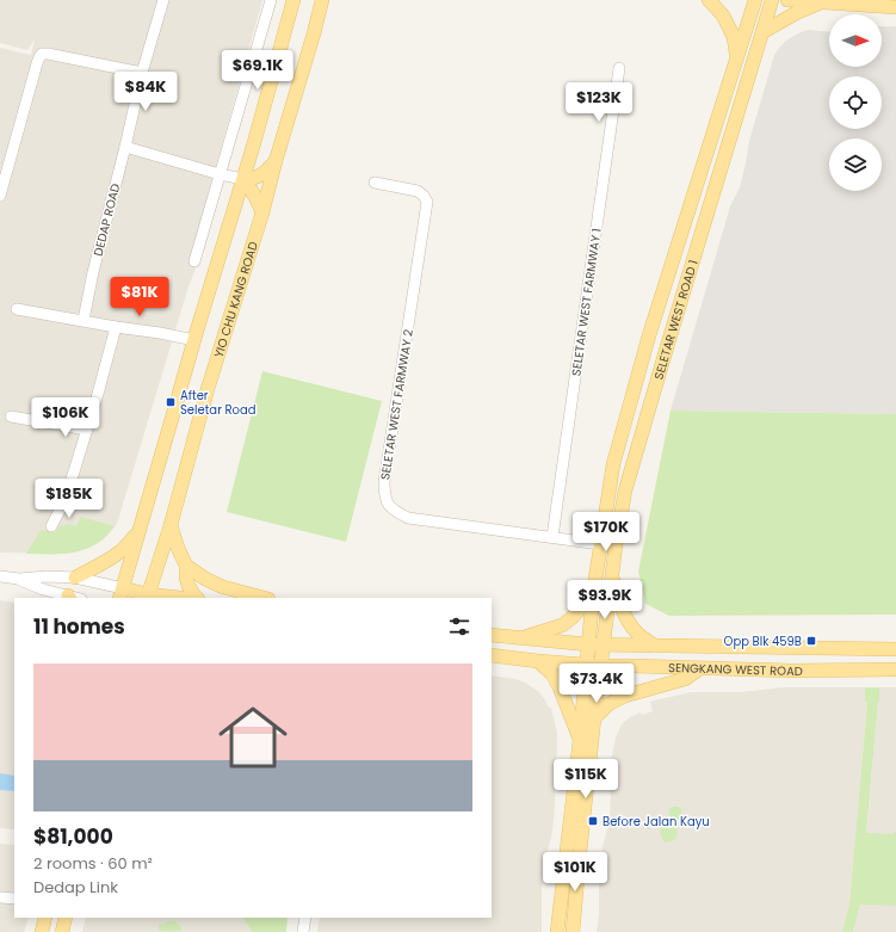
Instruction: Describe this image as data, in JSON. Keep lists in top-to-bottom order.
{
  "streets": {
    "main road": ["YIO CHU KANG ROAD", "SELETAR WEST ROAD 1", "SENGKANG WEST ROAD"],
    "street": ["DEDAP ROAD", "SELETAR WEST FARMWAY 1", "SELETAR WEST FARMWAY 2"]
  },
  "crossings": [
    ["SELETAR WEST FARMWAY 1", "SELETAR WEST FARMWAY 2"],
    ["SELETAR WEST ROAD 1", "SELETAR WEST FARMWAY 2"],
    ["SELETAR WEST ROAD 1", "SENGKANG WEST ROAD"]
  ],
  "places": {
    "transit": ["After Seletar Road", "Opp Blk 459B", "Before Jalan Kayu"]
  },
  "north": "right",
  "page": {
    "price": [
      "$69.1K",
      "$84K",
      "$123K",
      "$81K",
      "$106K",
      "$185K",
      "$170K",
      "$93.9K",
      "$73.4K",
      "$115K",
      "$101K"
    ],
    "heading": "11 homes",
    "list": [
      {
        "name": "$81,000",
        "note": "2 rooms · 60 m² · Dedap Link"
      }
    ]
  }
}
